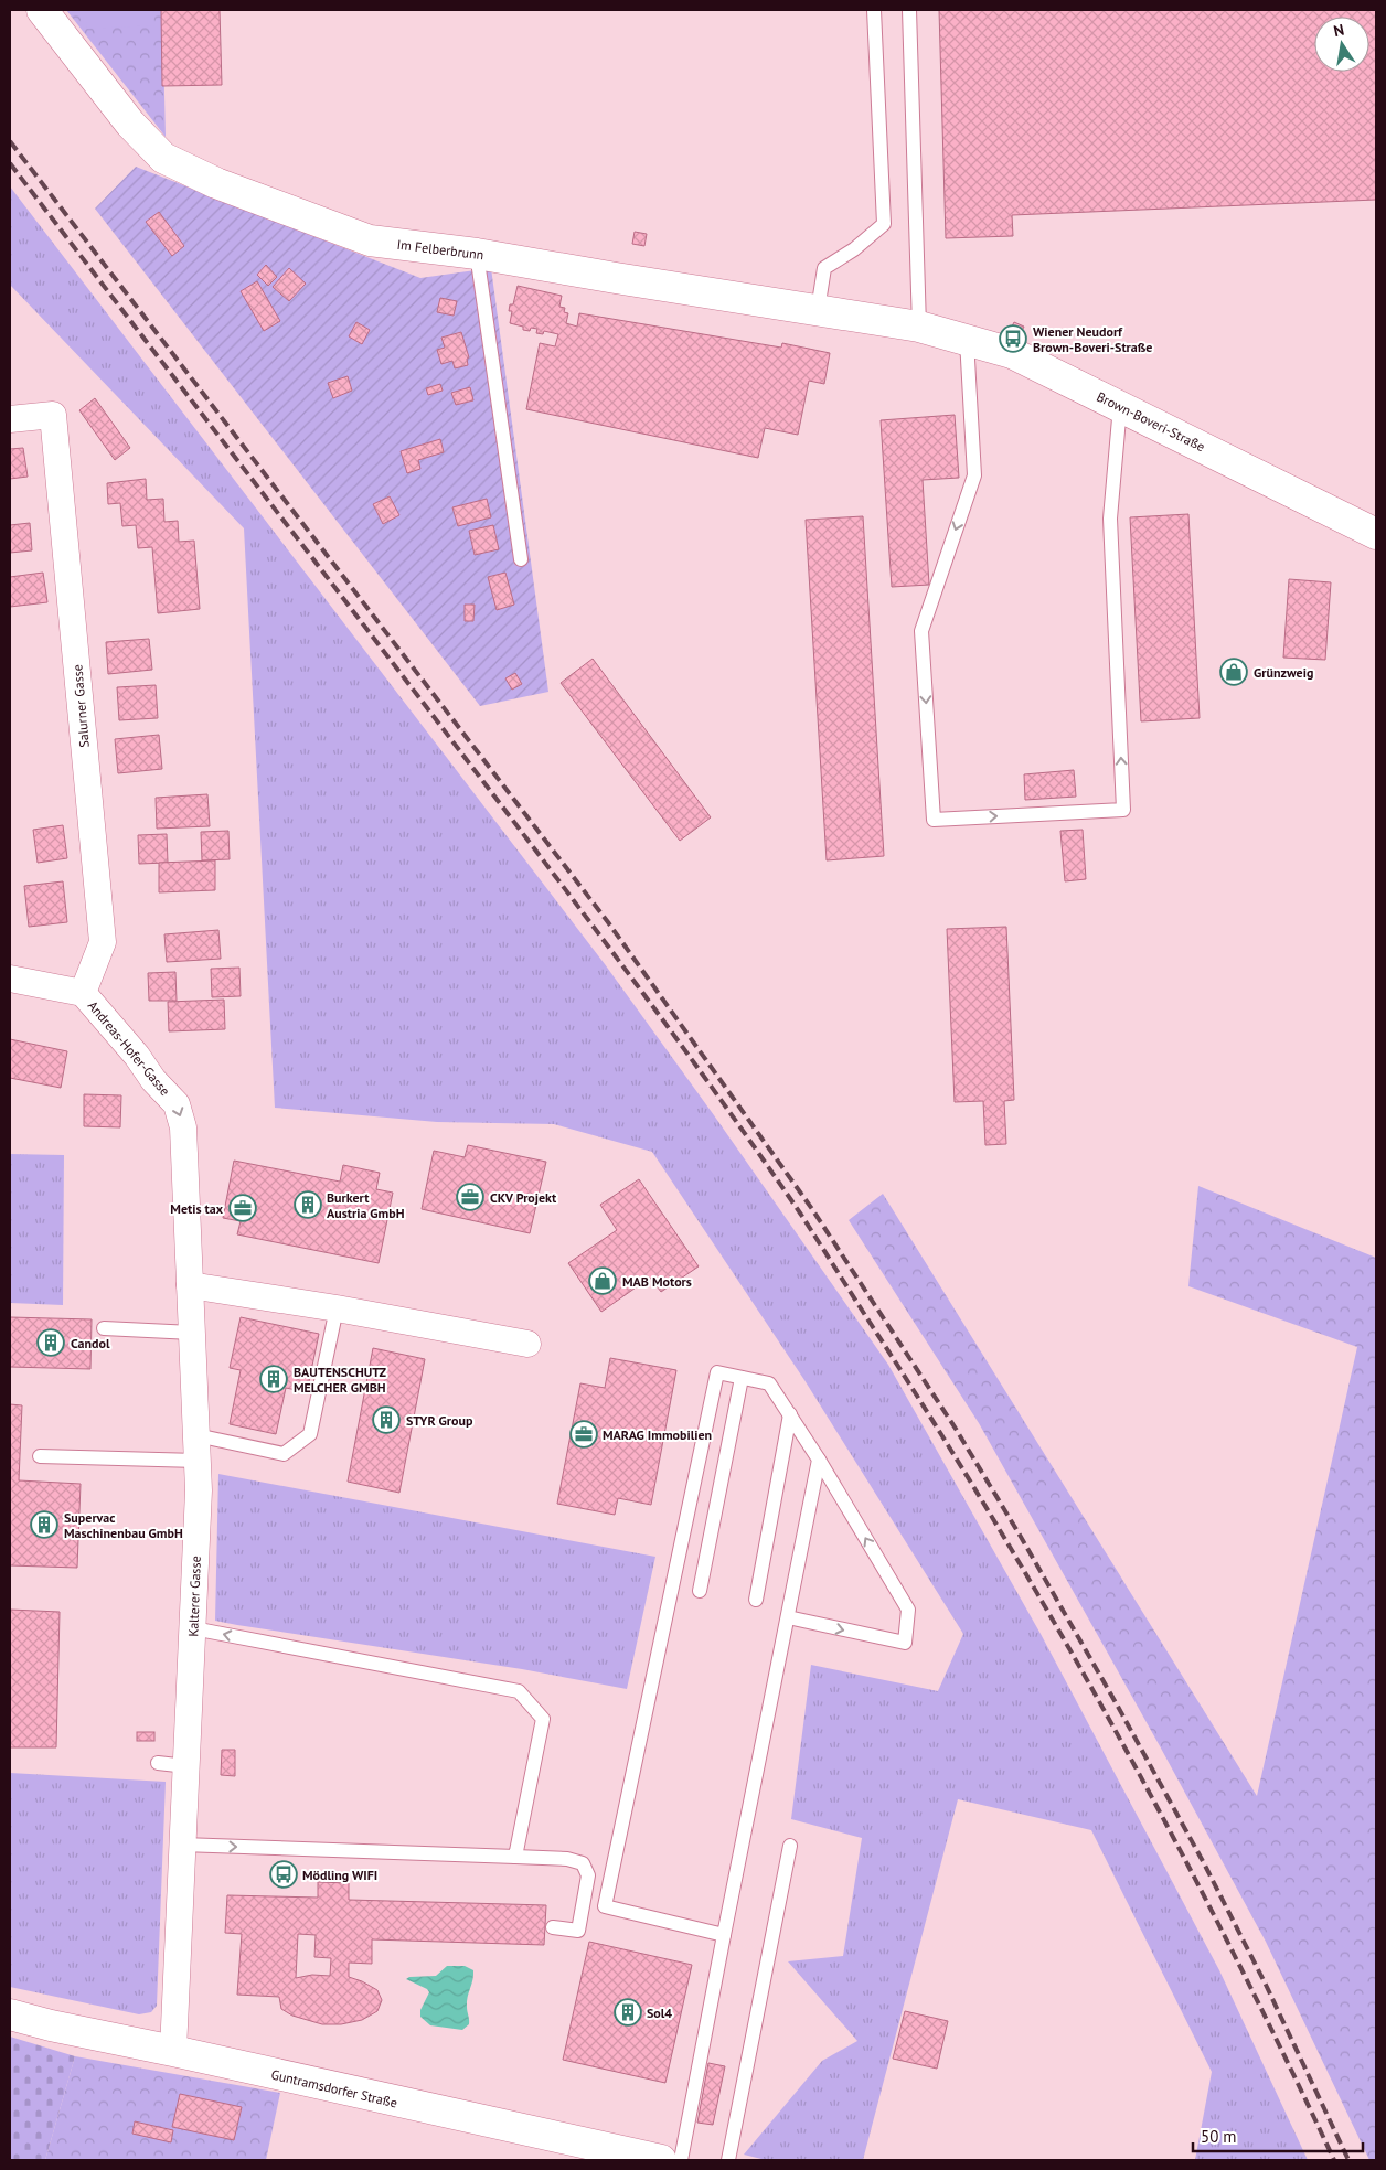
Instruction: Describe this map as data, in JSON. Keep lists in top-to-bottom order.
{
  "streets": {
    "street": [
      "Im Felberbrunn",
      "Brown-Boveri-Straße",
      "Salurner Gasse",
      "Andreas-Hofer-Gasse",
      "Kalterer Gasse",
      "Guntramsdorfer Straße"
    ]
  },
  "crossings": [
    ["Im Felberbrunn", "Brown-Boveri-Straße"],
    ["Salurner Gasse", "Andreas-Hofer-Gasse"],
    ["Andreas-Hofer-Gasse", "Kalterer Gasse"],
    ["Kalterer Gasse", "Guntramsdorfer Straße"]
  ],
  "one_way": ["Andreas-Hofer-Gasse"],
  "places": {
    "bus stop": ["Wiener Neudorf Brown-Boveri-Straße", "Mödling WIFI"],
    "shop": ["Grünzweig", "MAB Motors"],
    "office": ["CKV Projekt", "Metis tax", "MARAG Immobilien"],
    "building": [
      "Burkert Austria GmbH",
      "Candol",
      "BAUTENSCHUTZ MELCHER GMBH",
      "STYR Group",
      "Supervac Maschinenbau GmbH",
      "Sol4"
    ]
  },
  "scale_bar": "50 m",
  "north": "top"
}
